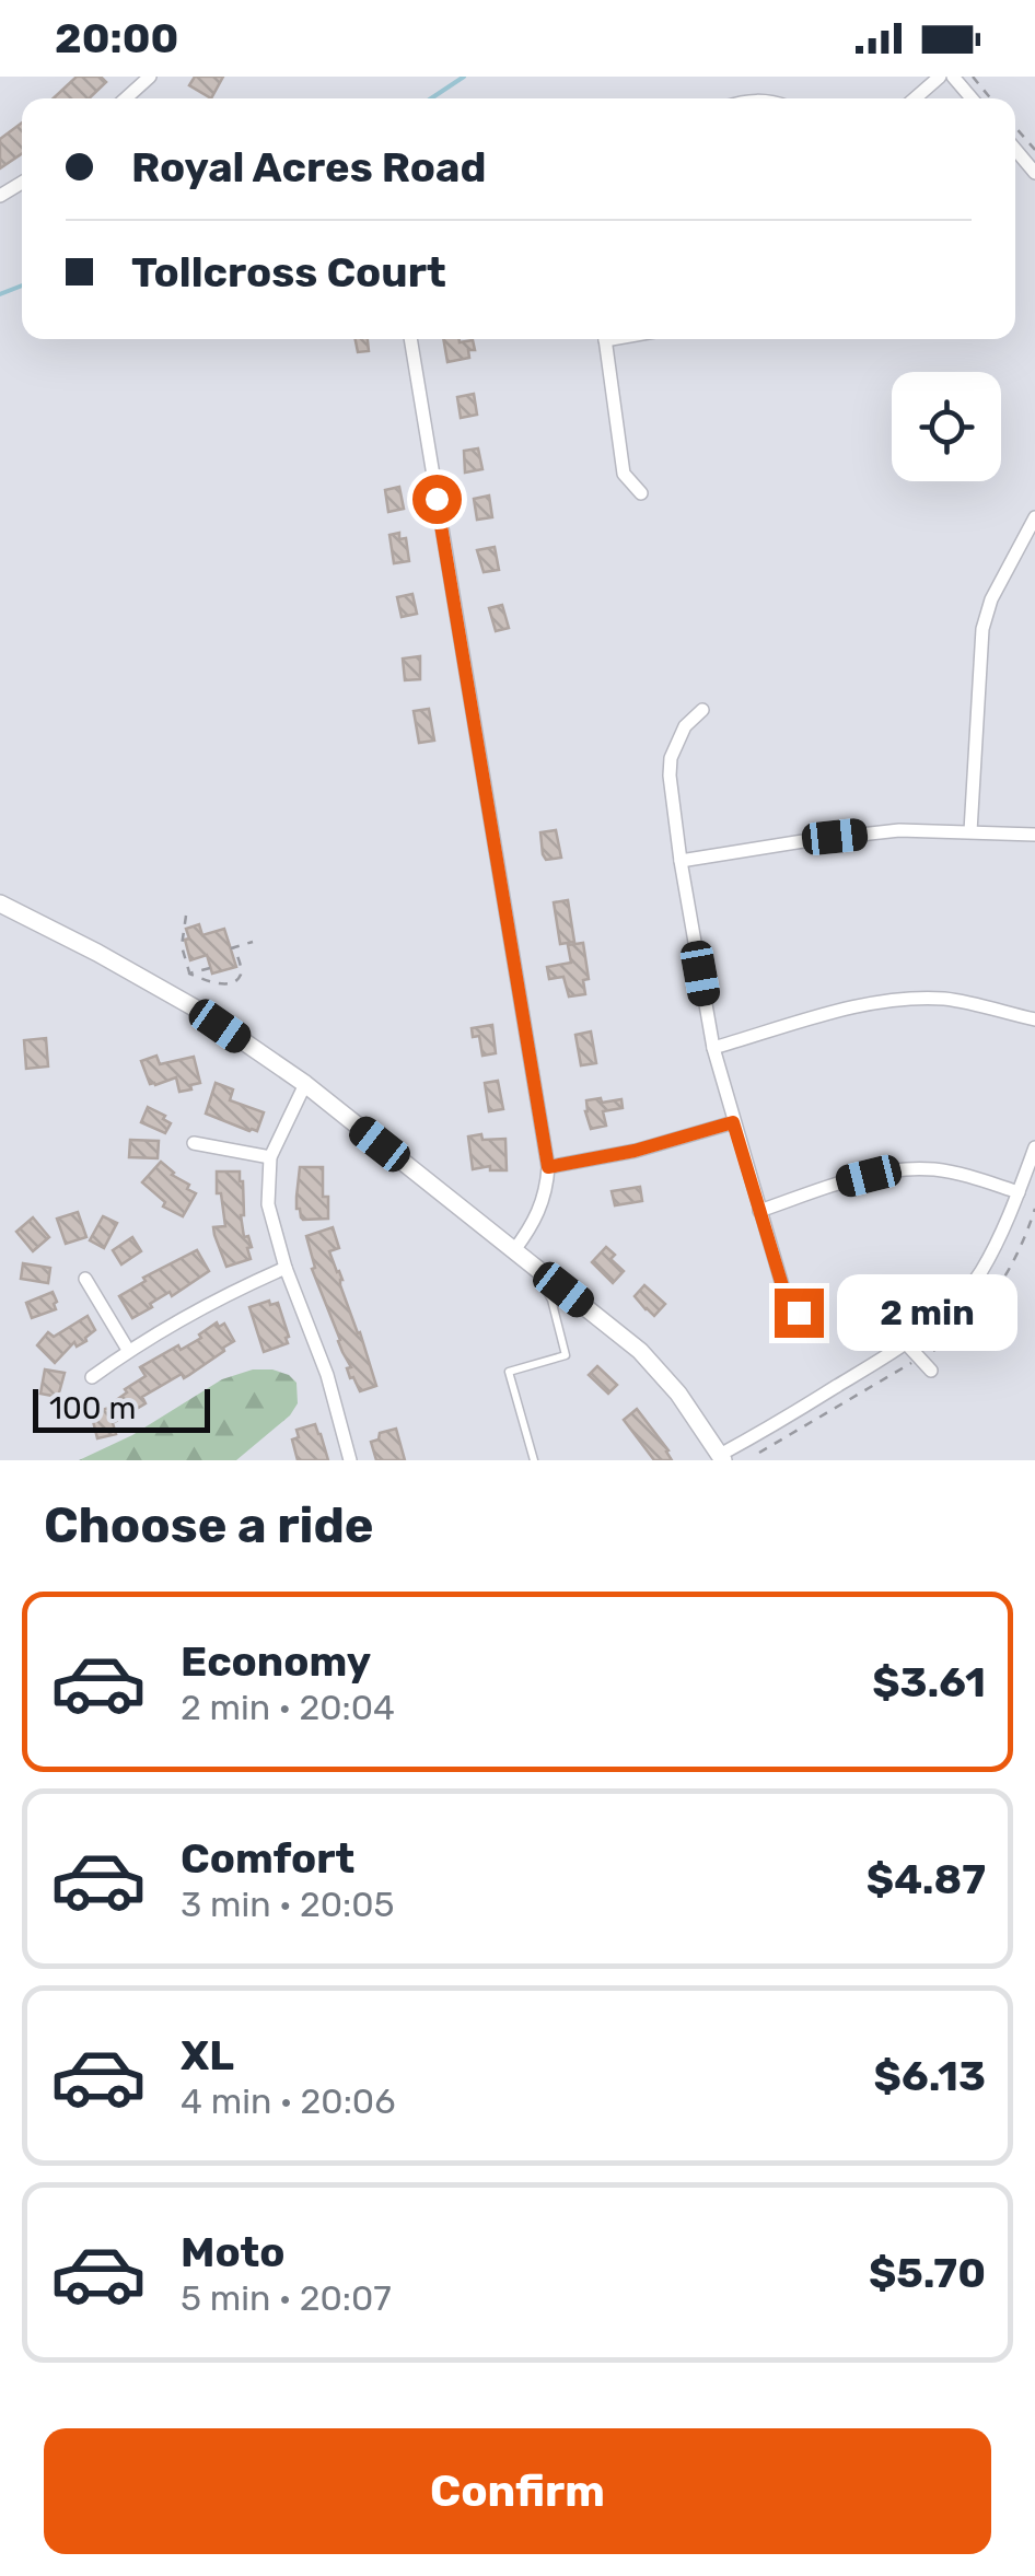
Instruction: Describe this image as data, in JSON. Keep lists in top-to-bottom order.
{
  "scale_bar": "100 m",
  "page": {
    "status": "20:00",
    "banner": ["Royal Acres Road", "Tollcross Court"],
    "bubble": "2 min",
    "scale": "100 m",
    "heading": "Choose a ride",
    "list": [
      {
        "name": "Economy",
        "note": "2 min · 20:04",
        "value": "$3.61"
      },
      {
        "name": "Comfort",
        "note": "3 min · 20:05",
        "value": "$4.87"
      },
      {
        "name": "XL",
        "note": "4 min · 20:06",
        "value": "$6.13"
      },
      {
        "name": "Moto",
        "note": "5 min · 20:07",
        "value": "$5.70"
      }
    ],
    "buttons": "Confirm"
  }
}
